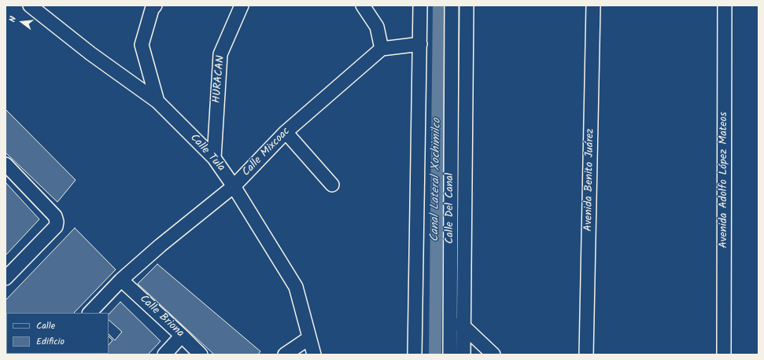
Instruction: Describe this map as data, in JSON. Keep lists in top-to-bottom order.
{
  "streets": {
    "street": [
      "HURACAN",
      "Calle Mixcoac",
      "Calle Tula",
      "Avenida Benito Juárez",
      "Avenida Adolfo López Mateos",
      "Calle Del Canal",
      "Calle Briona"
    ]
  },
  "crossings": [
    ["HURACAN", "Calle Tula"],
    ["Calle Mixcoac", "Calle Tula"],
    ["Calle Mixcoac", "Calle Briona"]
  ],
  "water": ["Canal Lateral Xochimilco"],
  "legend": ["Calle", "Edificio"],
  "north": "left"
}
